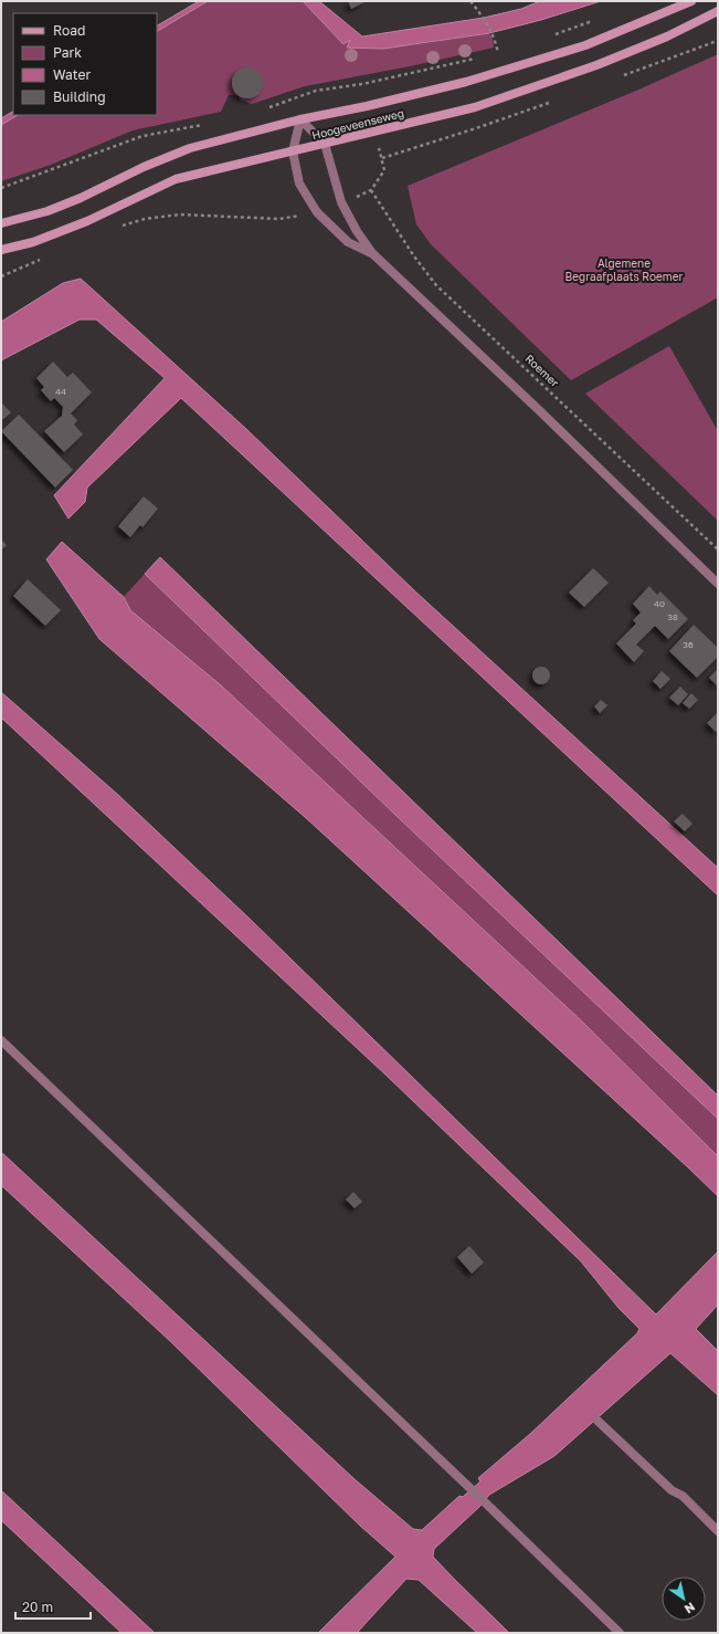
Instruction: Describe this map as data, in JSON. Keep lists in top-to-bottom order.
{
  "streets": {
    "main road": ["Hoogeveenseweg"],
    "path": ["Roemer"]
  },
  "parks": ["Algemene Begraafplaats Roemer"],
  "house_numbers": [
    "44",
    "40",
    "38",
    "36"
  ],
  "legend": [
    "Road",
    "Park",
    "Water",
    "Building"
  ],
  "scale_bar": "20 m",
  "north": "bottom right"
}
